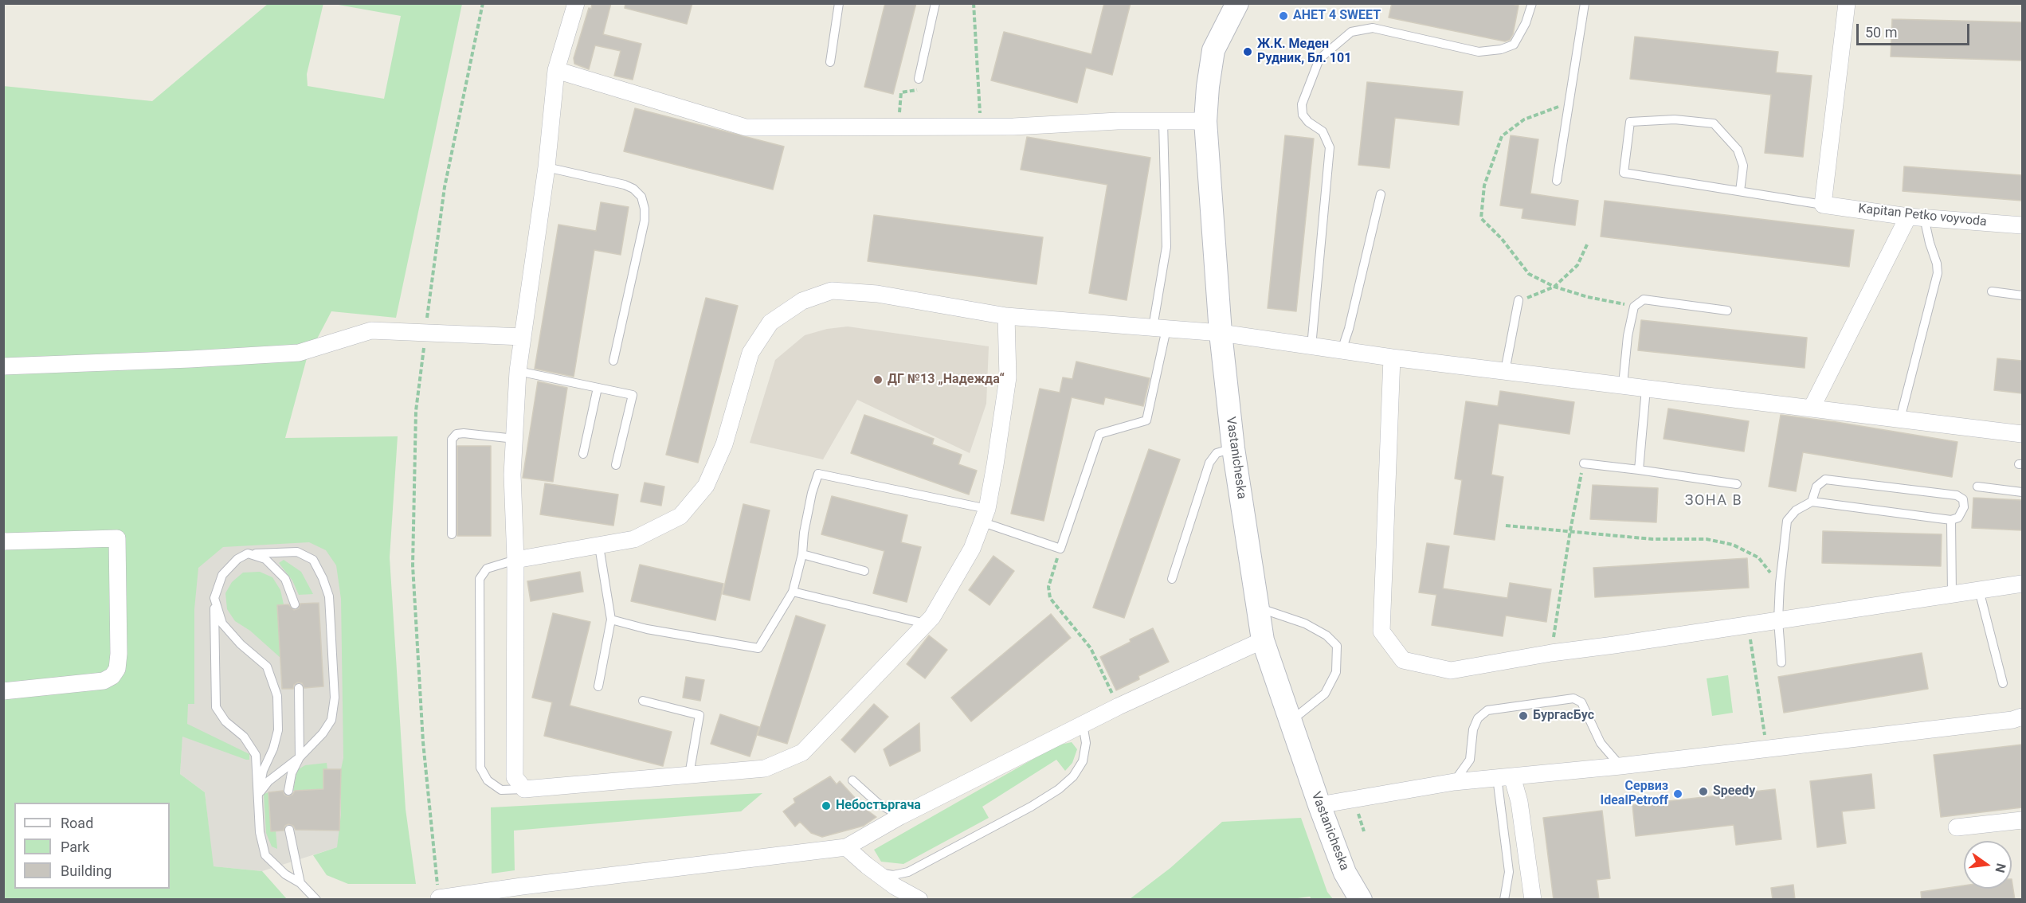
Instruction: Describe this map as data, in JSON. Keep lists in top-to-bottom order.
{
  "streets": {
    "main road": ["Vastanicheska"],
    "street": ["Kapitan Petko voyvoda"]
  },
  "districts": ["ЗОНА В"],
  "places": [
    "АНЕТ 4 SWEET",
    "Ж.К. Меден Рудник, Бл. 101",
    "ДГ №13 „Надежда“",
    "БургасБус",
    "Speedy",
    "Сервиз IdealPetroff",
    "Небостъргача"
  ],
  "legend": ["Road", "Park", "Building"],
  "scale_bar": "50 m",
  "north": "right"
}
